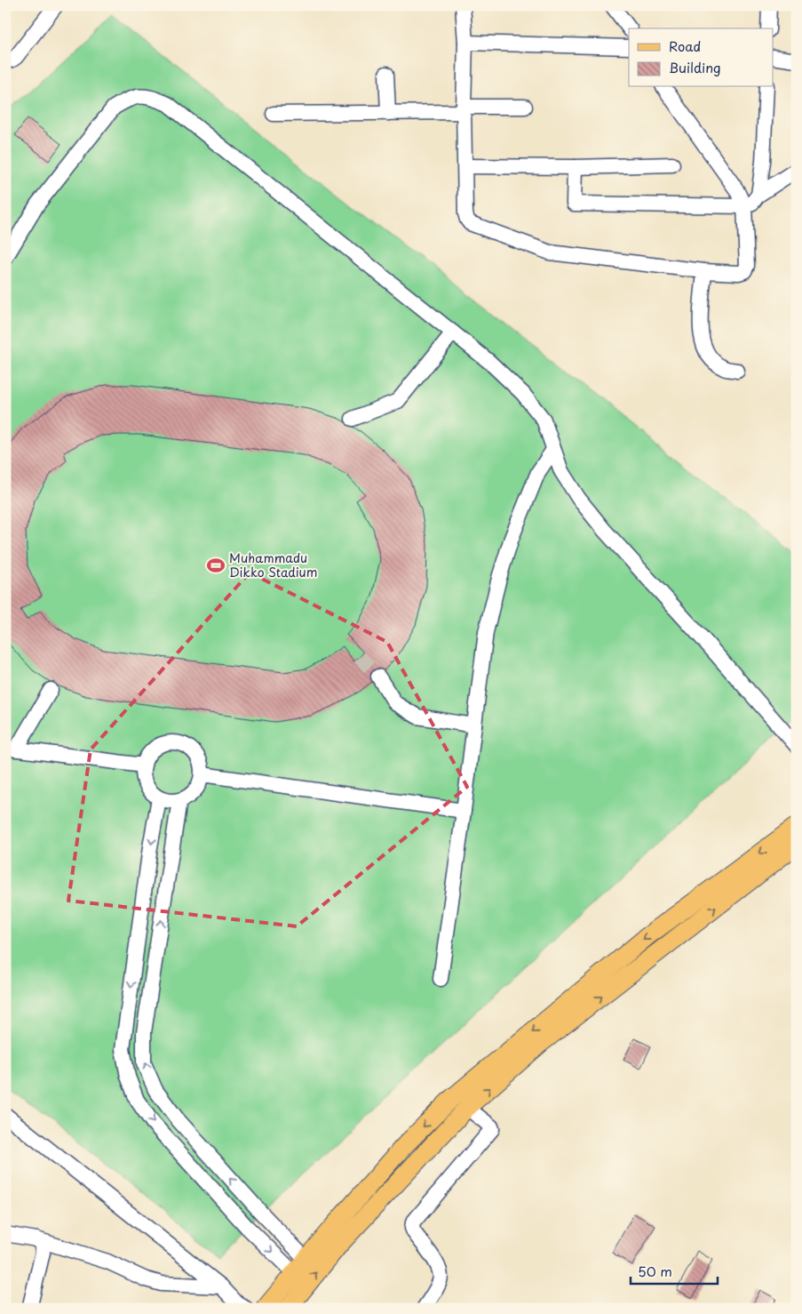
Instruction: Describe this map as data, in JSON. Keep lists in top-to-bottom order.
{
  "places": {
    "sports": ["Muhammadu Dikko Stadium"]
  },
  "legend": ["Road", "Building"],
  "scale_bar": "50 m"
}
